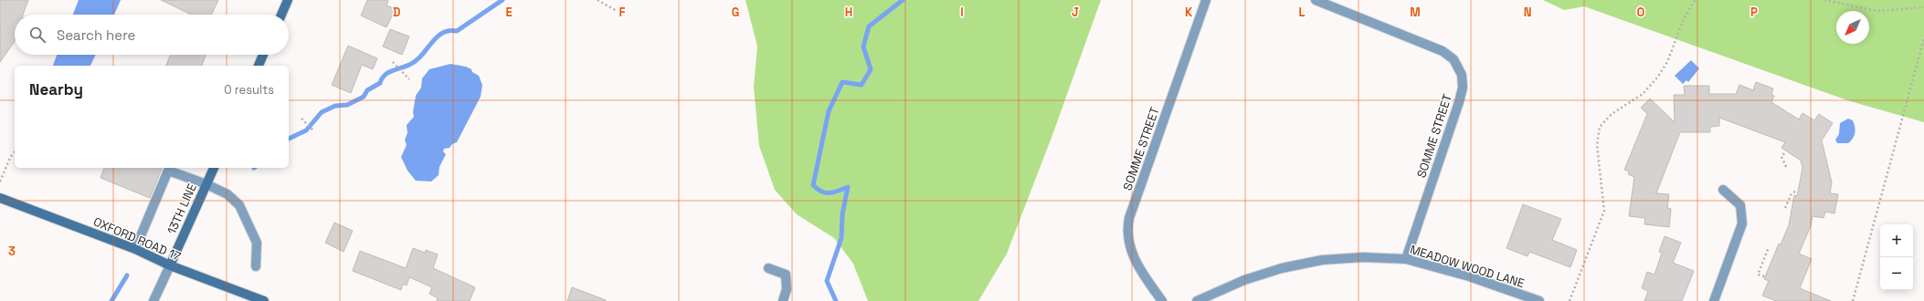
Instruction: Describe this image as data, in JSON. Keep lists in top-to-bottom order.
{
  "streets": {
    "main road": ["13TH LINE", "OXFORD ROAD 17"],
    "street": ["SOMME STREET", "MEADOW WOOD LANE"]
  },
  "crossings": [
    ["SOMME STREET", "MEADOW WOOD LANE"],
    ["13TH LINE", "OXFORD ROAD 17"]
  ],
  "north": "bottom left",
  "page": {
    "search": "Search here",
    "heading": ["Nearby", "0 results"],
    "map_buttons": ["+", "−"]
  },
  "grid": {
    "columns": [
      "D",
      "E",
      "F",
      "G",
      "H",
      "I",
      "J",
      "K",
      "L",
      "M",
      "N",
      "O",
      "P"
    ],
    "rows": ["3"]
  }
}
